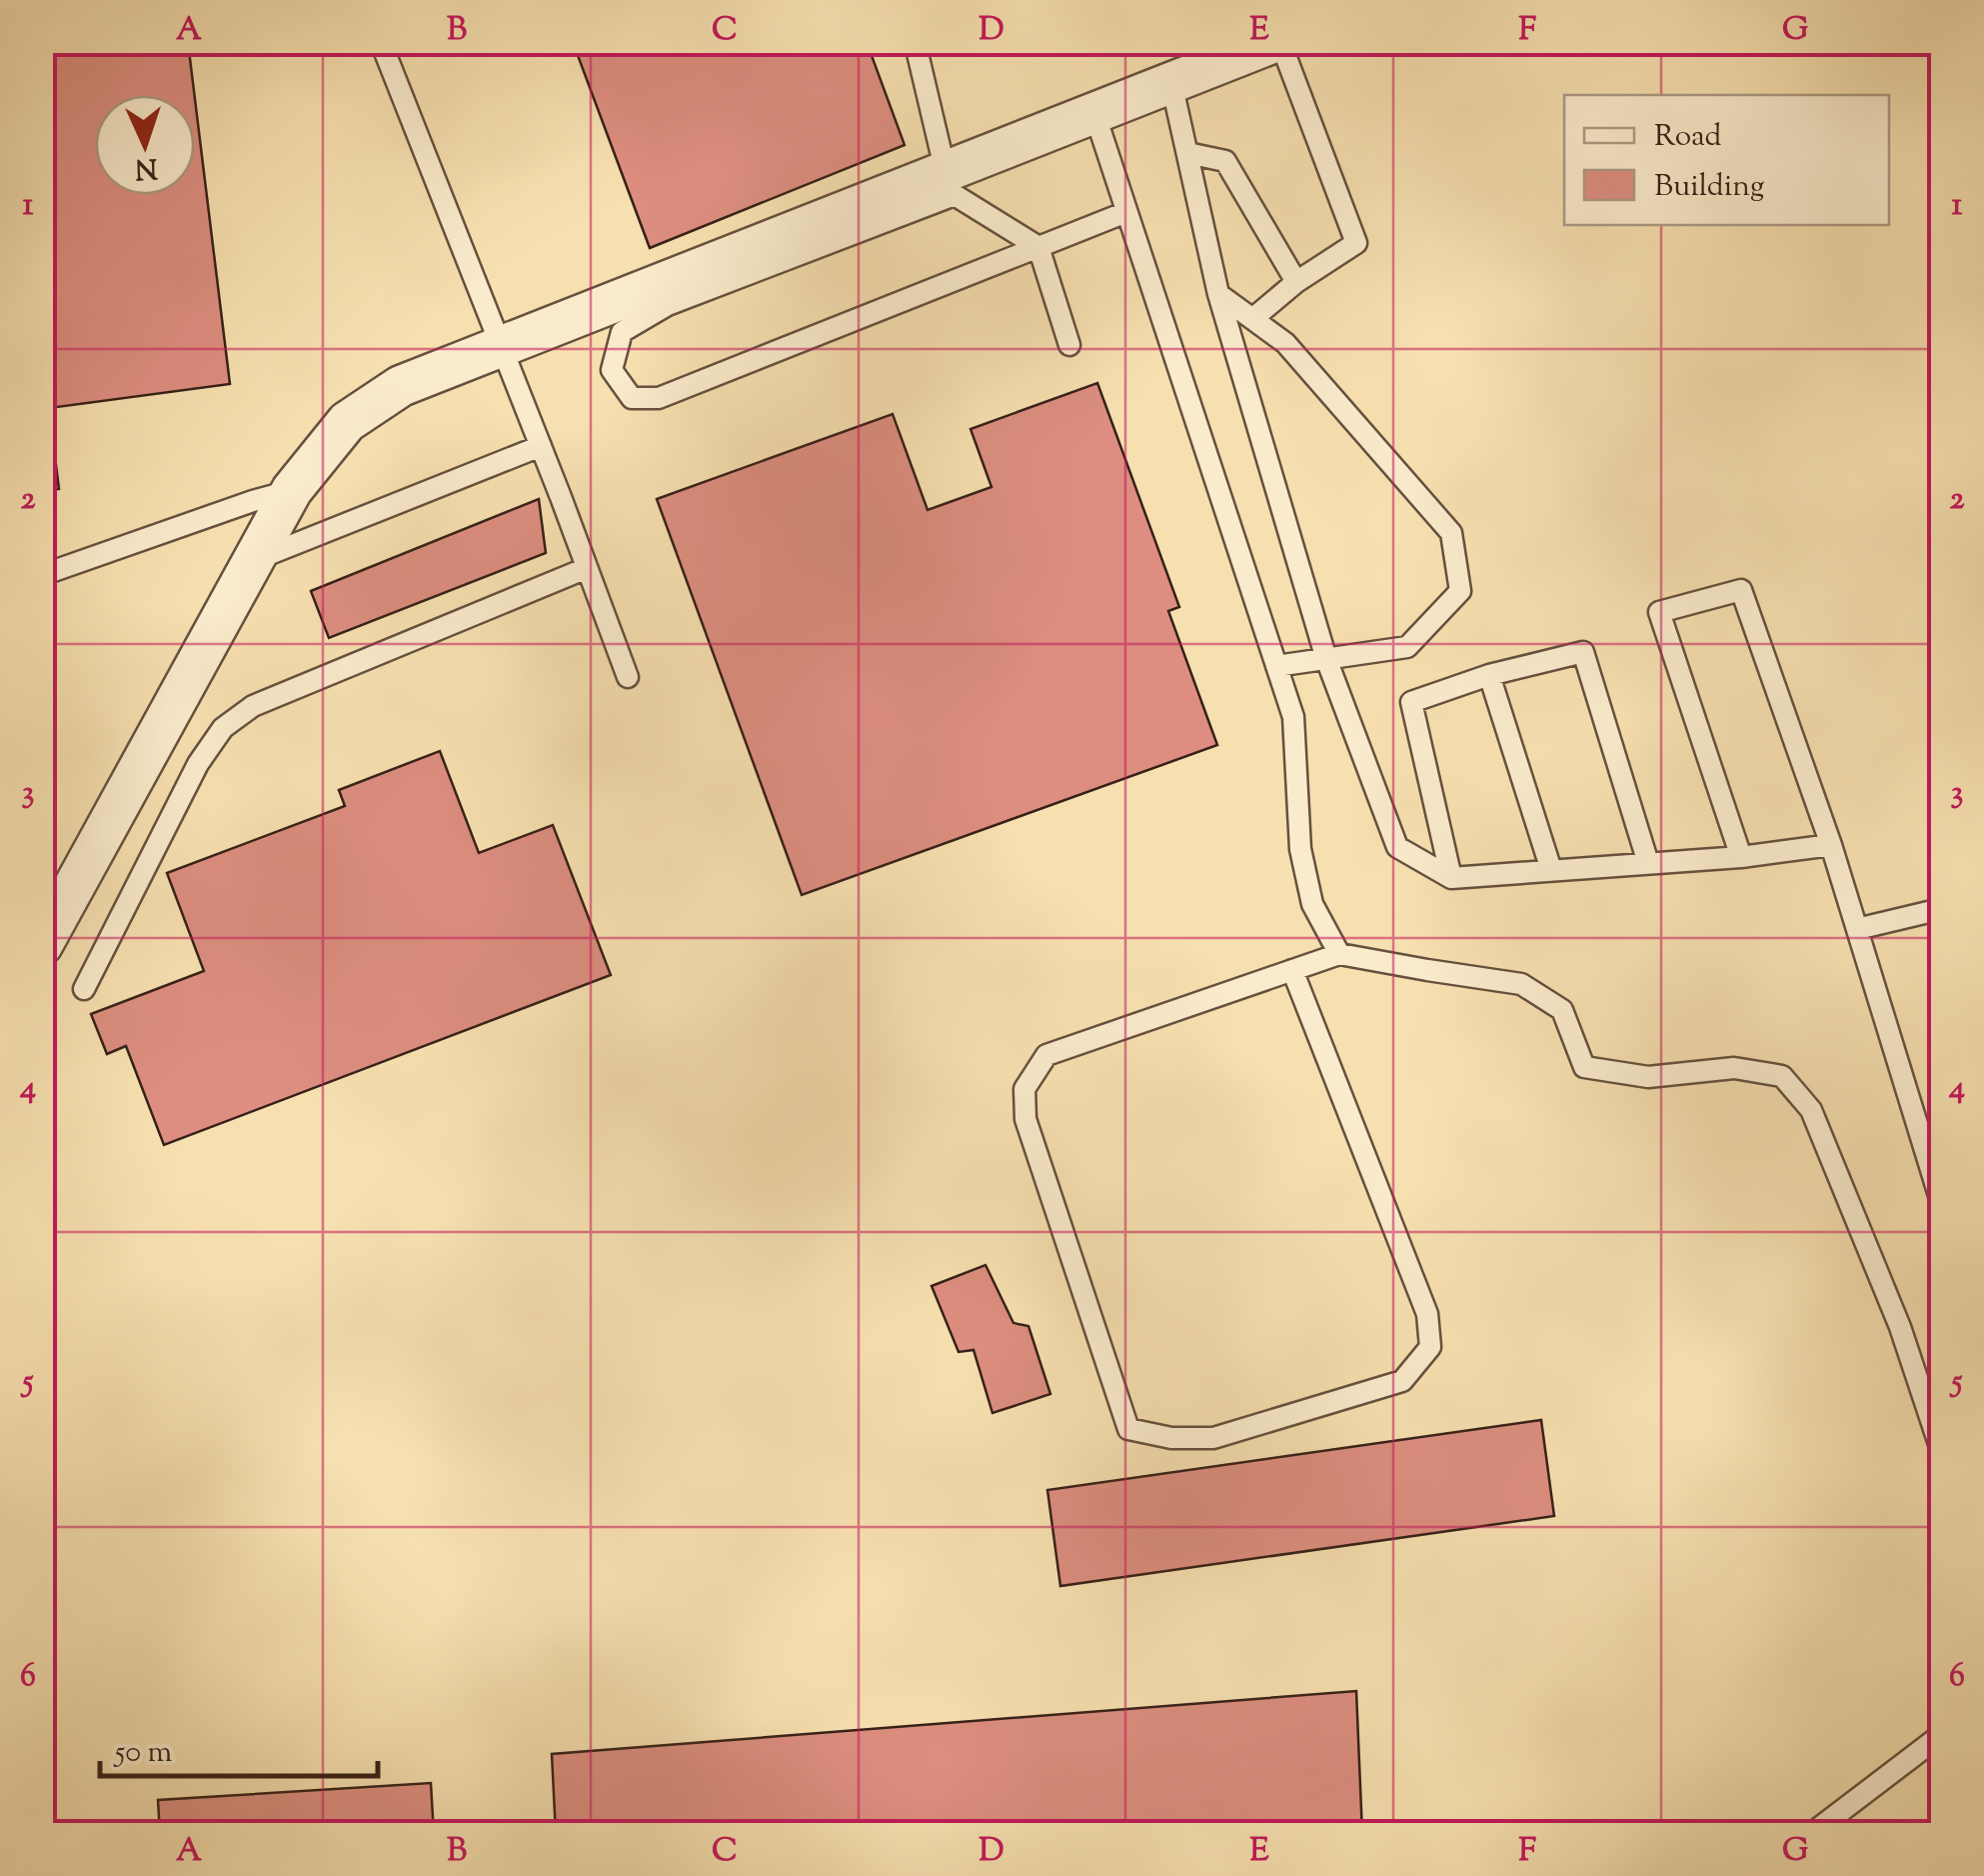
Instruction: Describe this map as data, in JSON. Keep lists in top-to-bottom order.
{
  "legend": ["Road", "Building"],
  "scale_bar": "50 m",
  "north": "bottom",
  "grid": {
    "columns": [
      "A",
      "B",
      "C",
      "D",
      "E",
      "F",
      "G"
    ],
    "rows": [
      "1",
      "2",
      "3",
      "4",
      "5",
      "6"
    ]
  }
}
